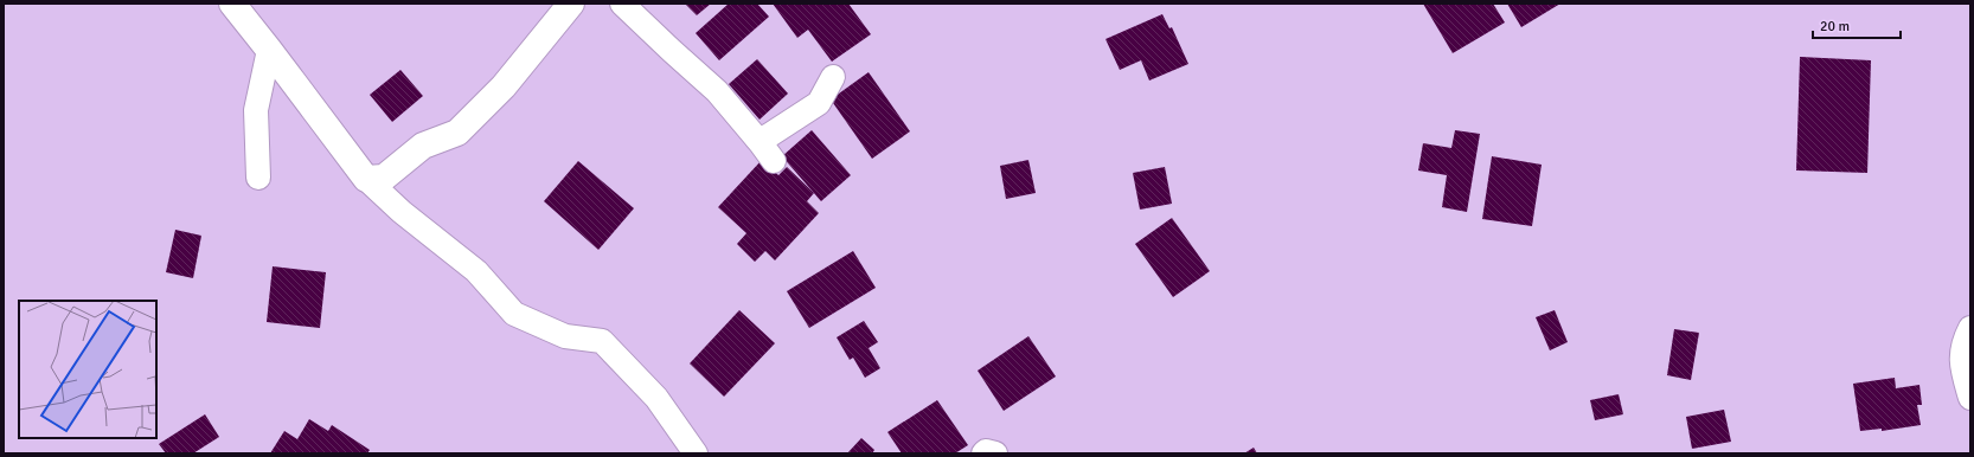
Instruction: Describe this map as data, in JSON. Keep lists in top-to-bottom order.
{
  "scale_bar": "20 m"
}
